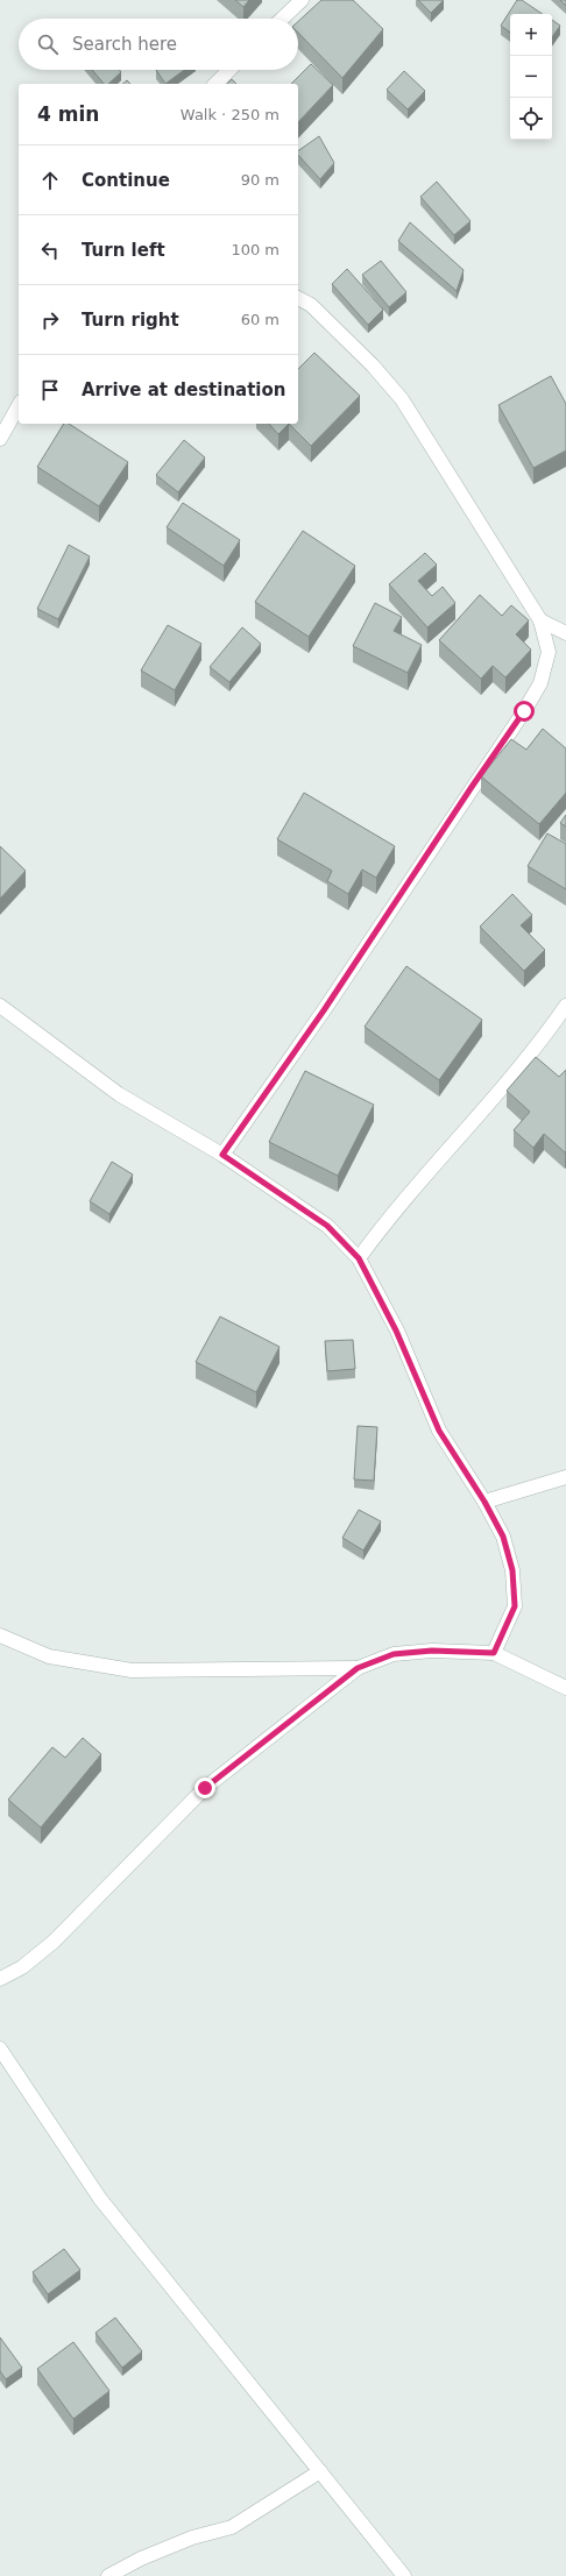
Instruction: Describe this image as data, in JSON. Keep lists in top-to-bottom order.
{
  "page": {
    "map_buttons": ["+", "−"],
    "search": "Search here",
    "heading": ["4 min", "Walk · 250 m"],
    "list": [
      ["Continue", "90 m"],
      ["Turn left", "100 m"],
      ["Turn right", "60 m"],
      "Arrive at destination"
    ]
  }
}
